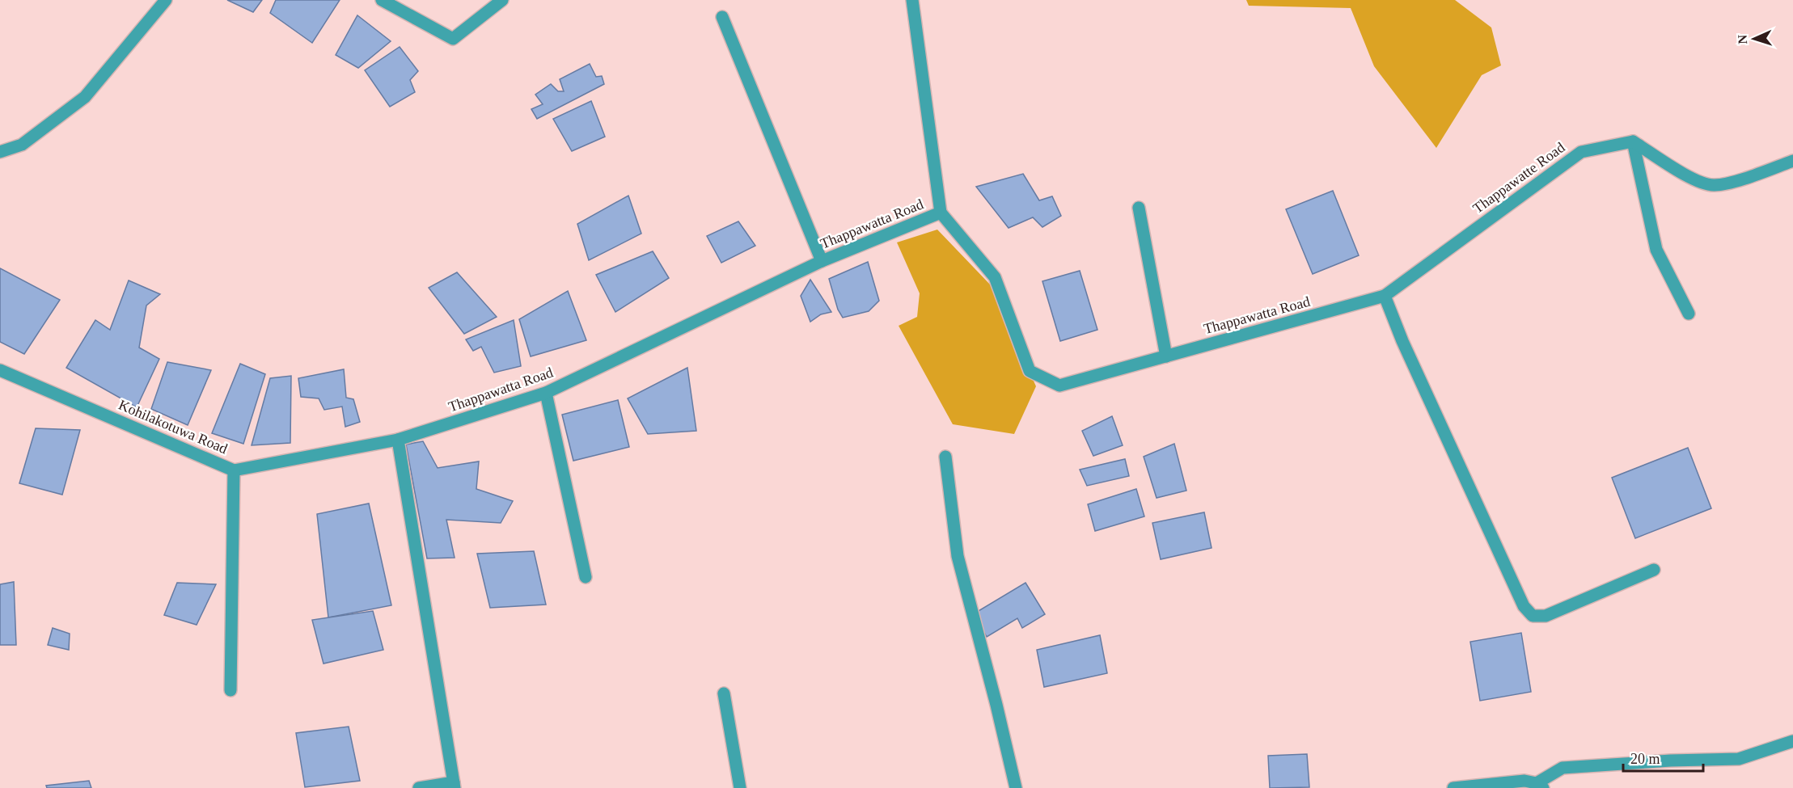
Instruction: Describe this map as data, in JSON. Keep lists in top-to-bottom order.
{
  "streets": {
    "street": ["Thappawatte Road", "Thappawatta Road", "Kohilakotuwa Road"]
  },
  "crossings": [
    ["Thappawatte Road", "Thappawatta Road"],
    ["Thappawatta Road", "Kohilakotuwa Road"]
  ],
  "scale_bar": "20 m",
  "north": "left"
}
